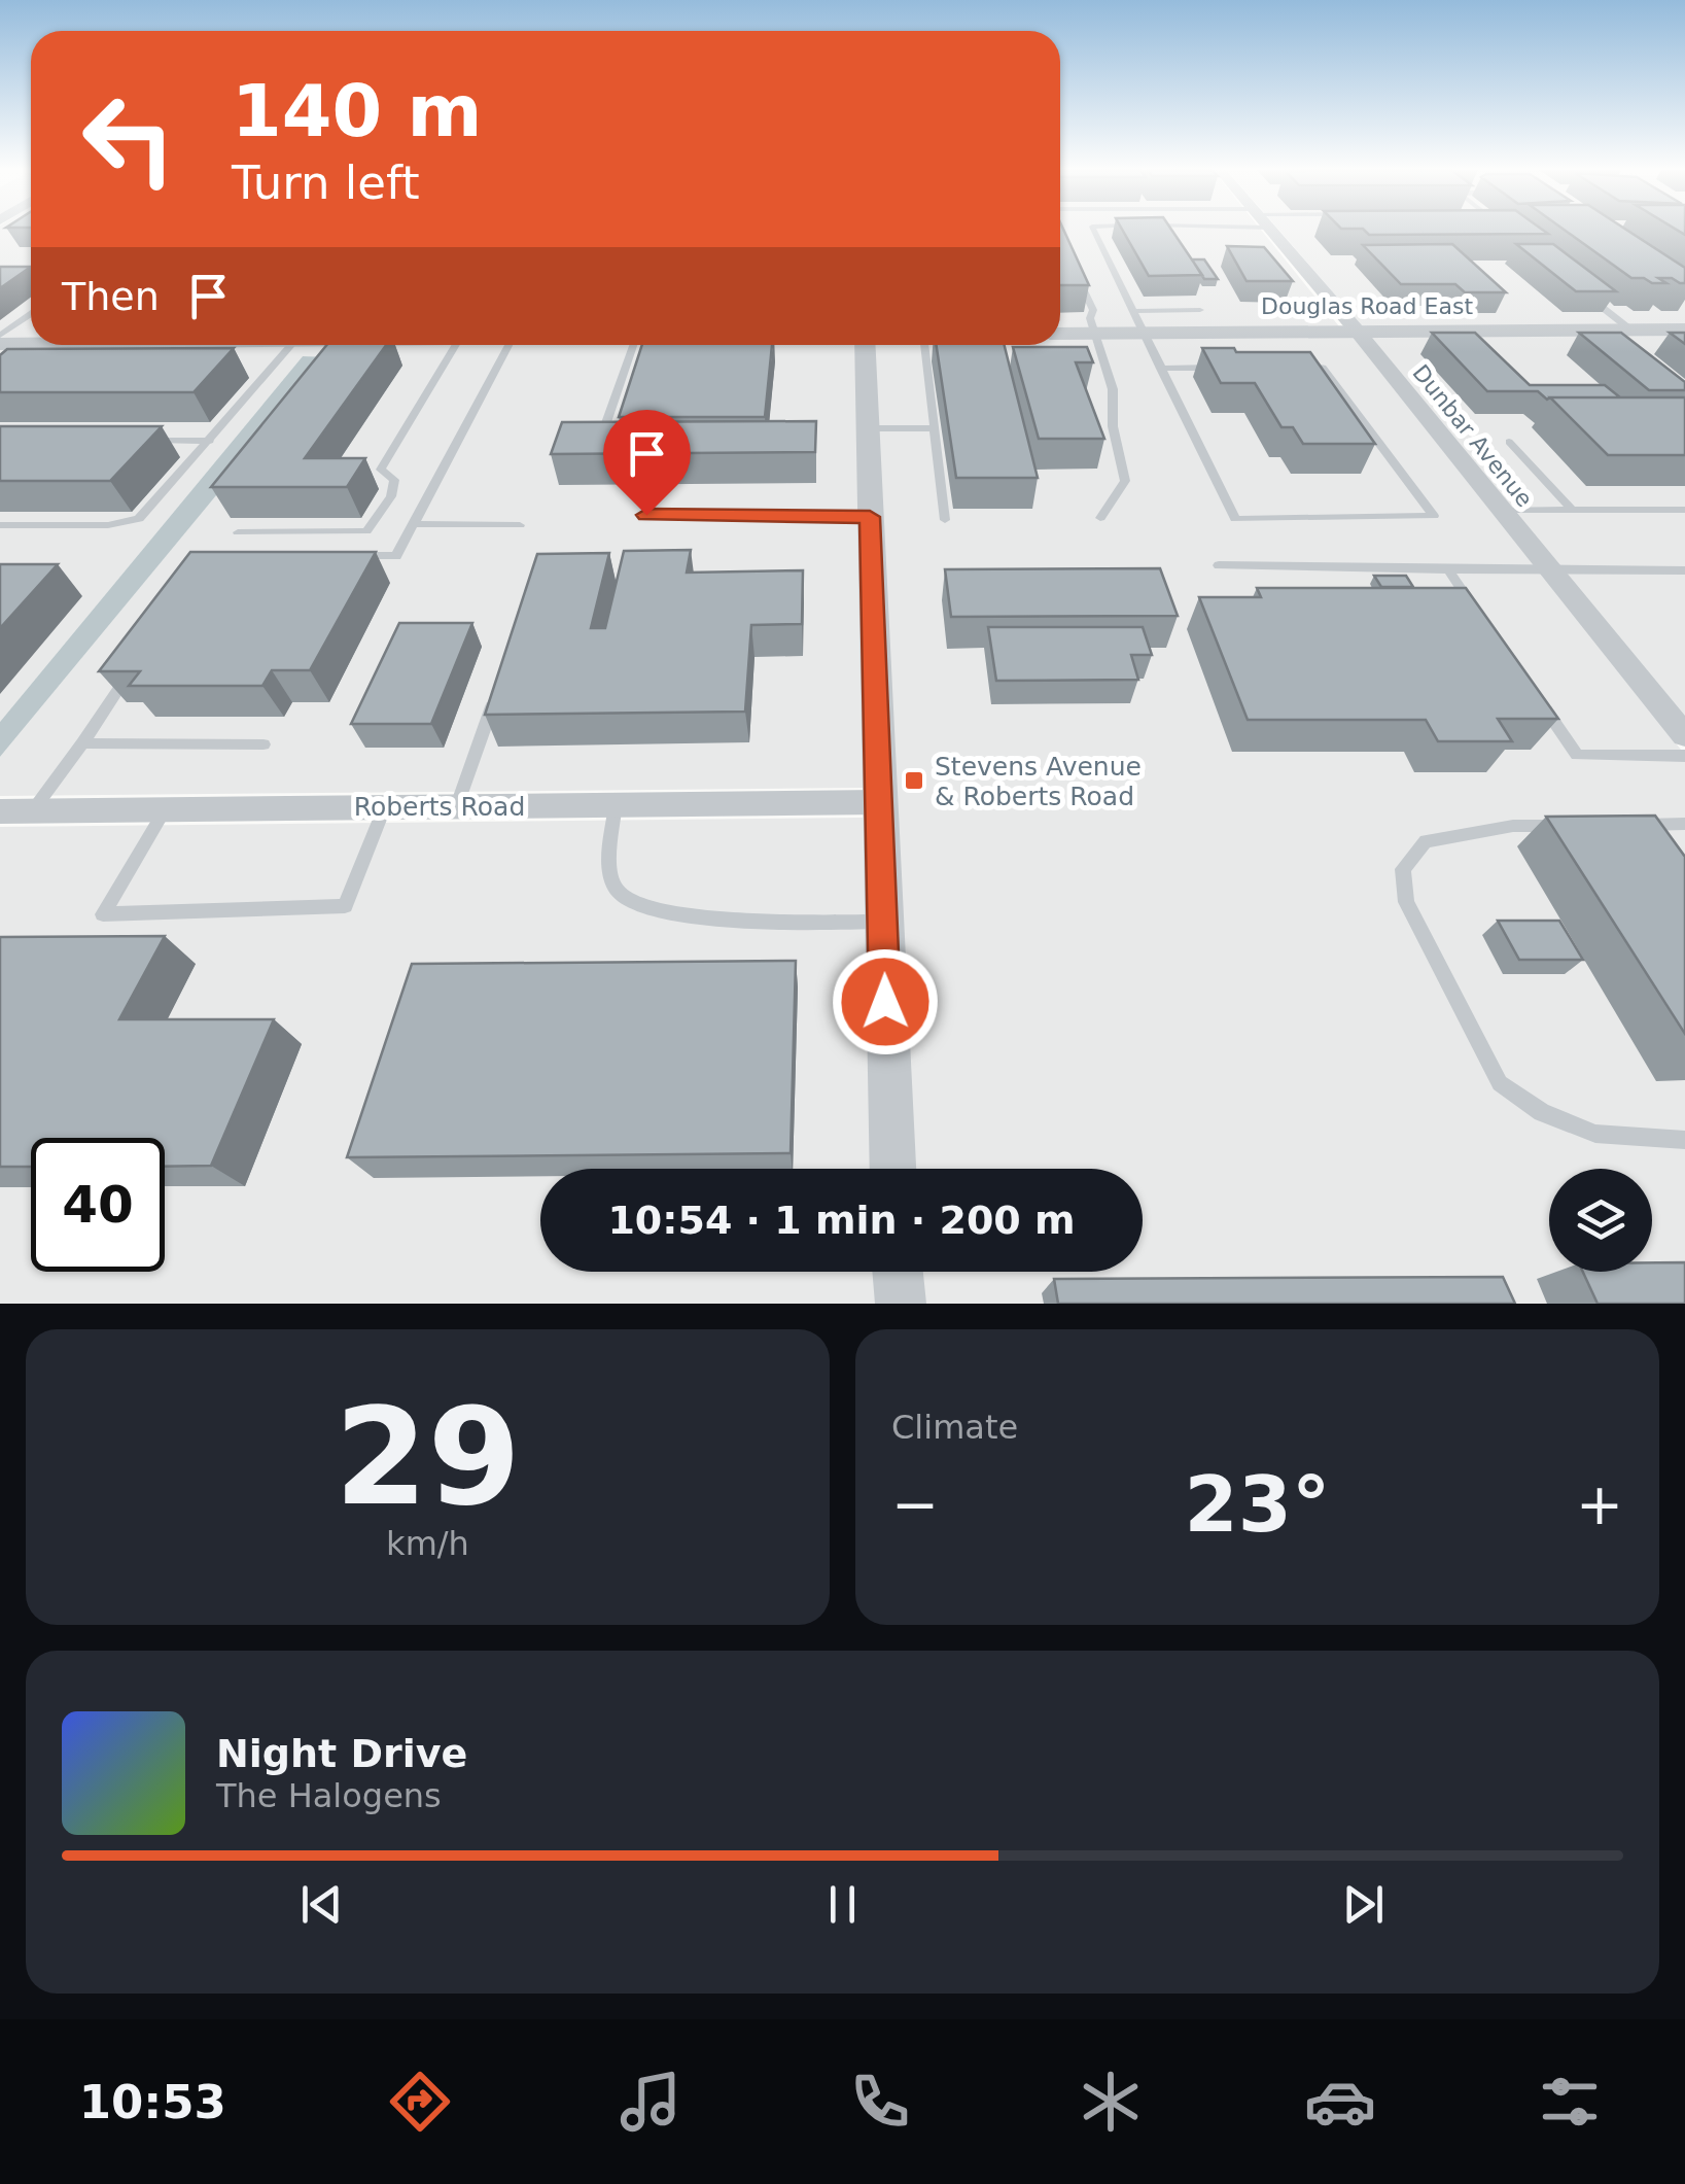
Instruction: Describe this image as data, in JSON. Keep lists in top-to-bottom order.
{
  "streets": {
    "street": ["Douglas Road East", "Dunbar Avenue", "Roberts Road"]
  },
  "crossings": [
    ["Douglas Road East", "Dunbar Avenue"]
  ],
  "places": {
    "transit": ["Stevens Avenue & Roberts Road"]
  },
  "page": {
    "turn": ["140 m", "Turn left"],
    "then": "Then",
    "limit": "40",
    "trip": "10:54 · 1 min · 200 m",
    "tile": [
      ["29", "km/h"],
      "Climate"
    ],
    "heat": ["−", "23°", "+"],
    "song": ["Night Drive", "The Halogens"],
    "tabs": "10:53"
  }
}
